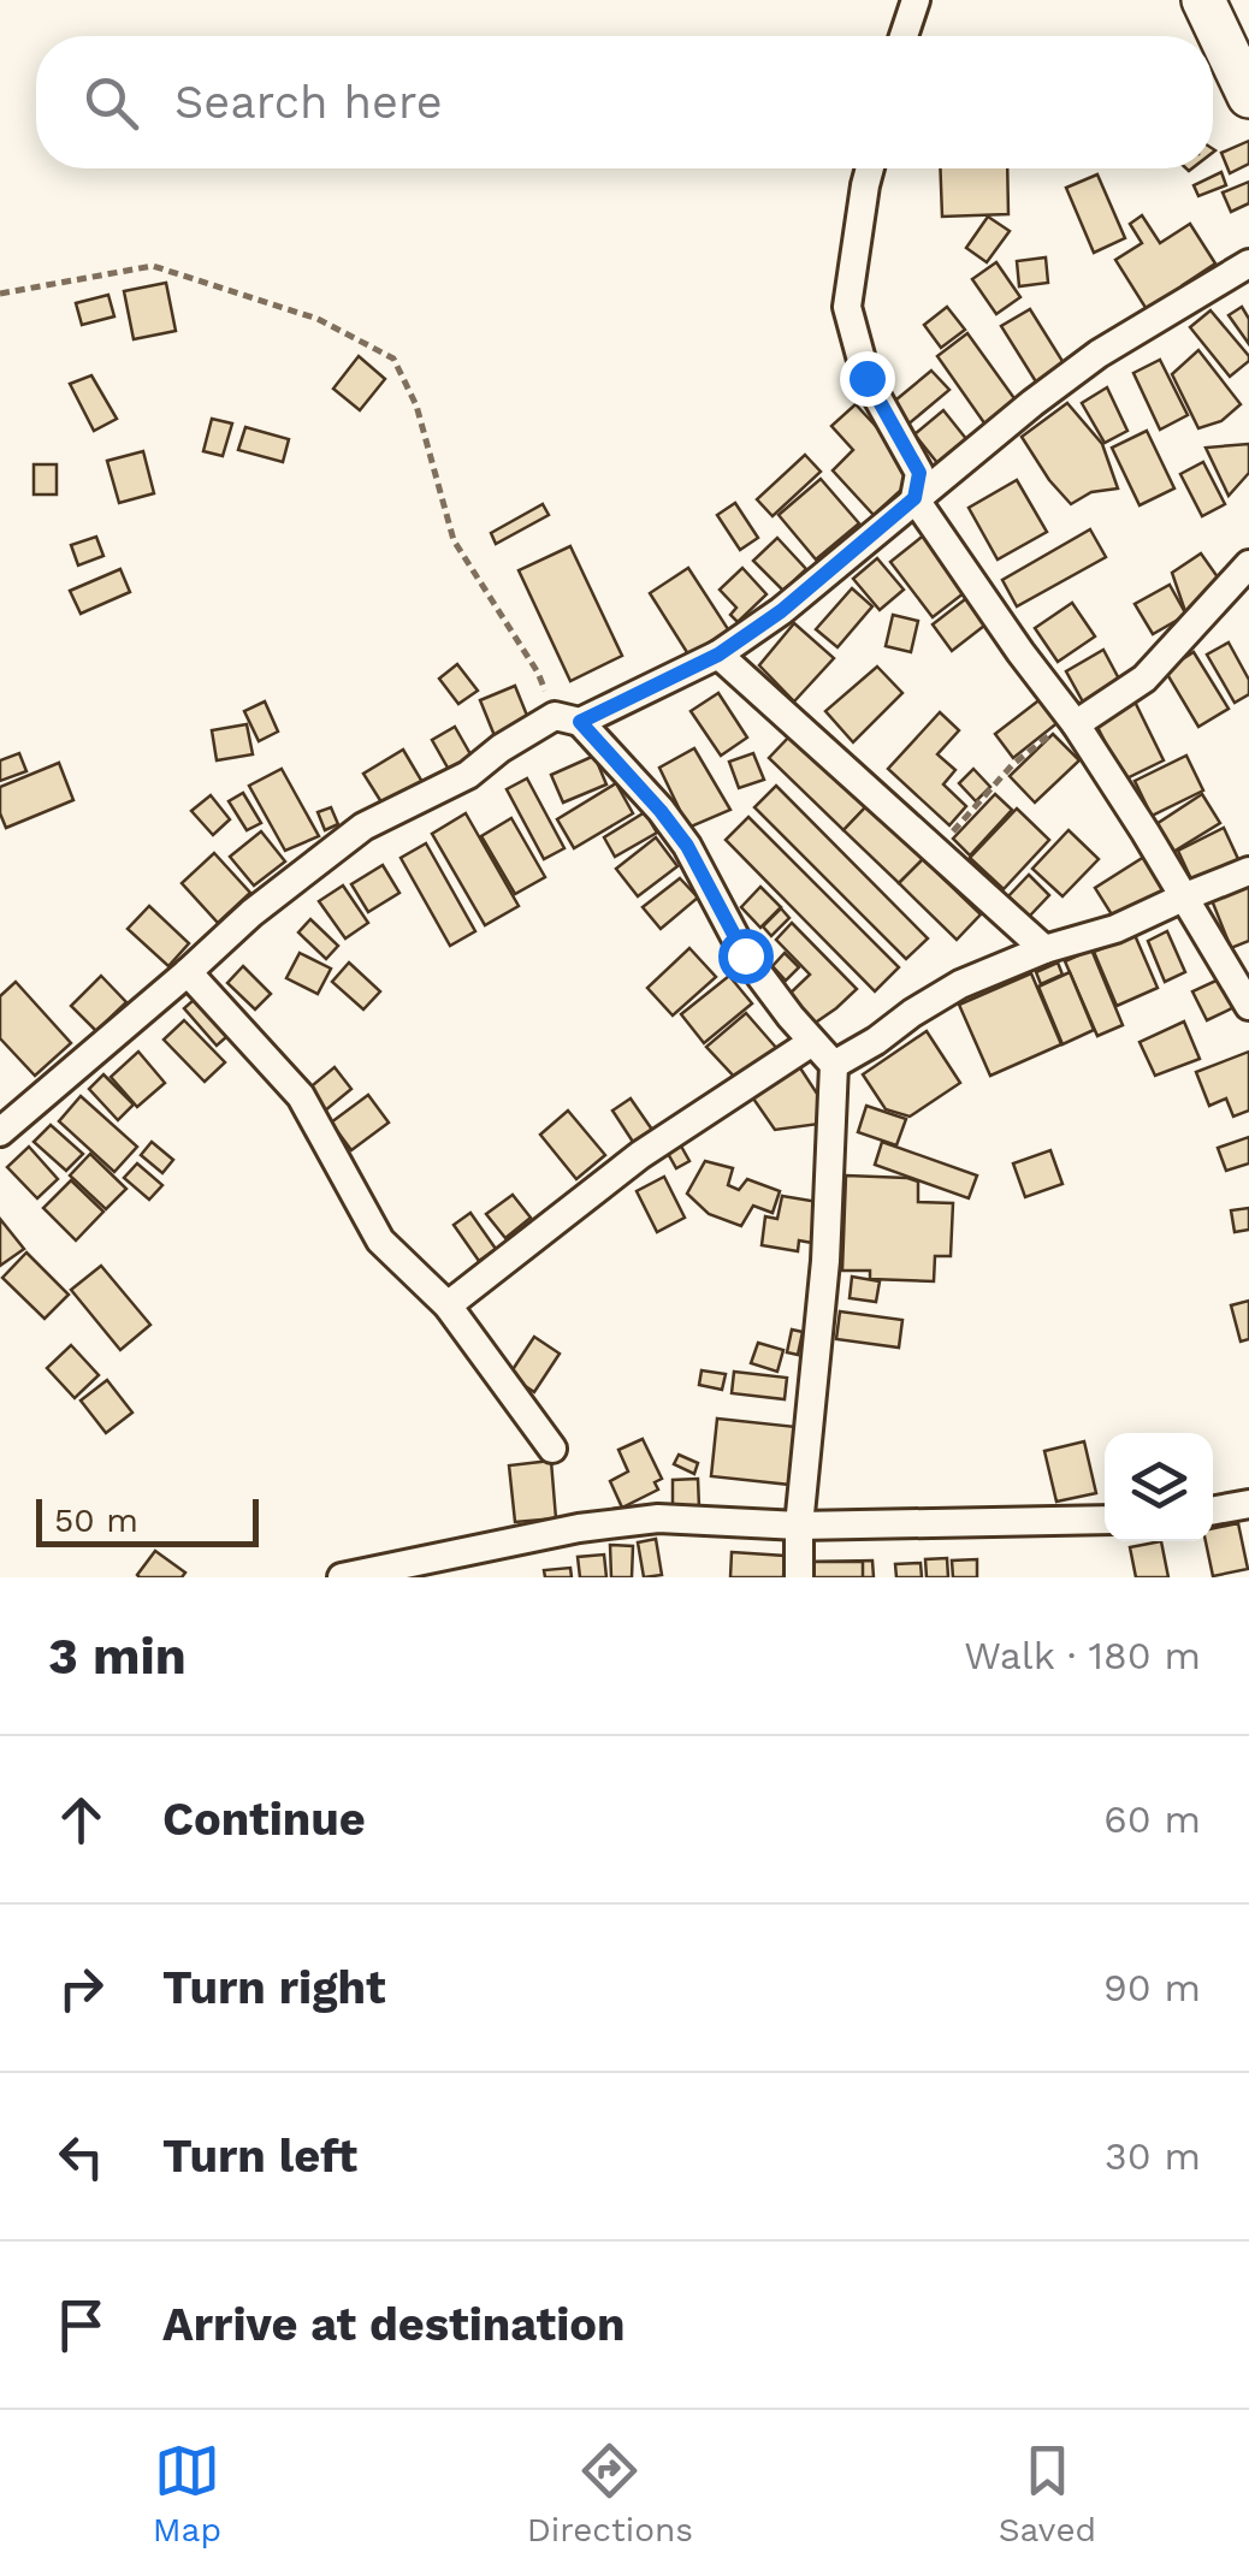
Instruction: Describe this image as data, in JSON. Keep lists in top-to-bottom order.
{
  "scale_bar": "50 m",
  "page": {
    "search": "Search here",
    "scale": "50 m",
    "heading": ["3 min", "Walk · 180 m"],
    "list": [
      ["Continue", "60 m"],
      ["Turn right", "90 m"],
      ["Turn left", "30 m"],
      "Arrive at destination"
    ],
    "nav": ["Map", "Directions", "Saved"]
  }
}
